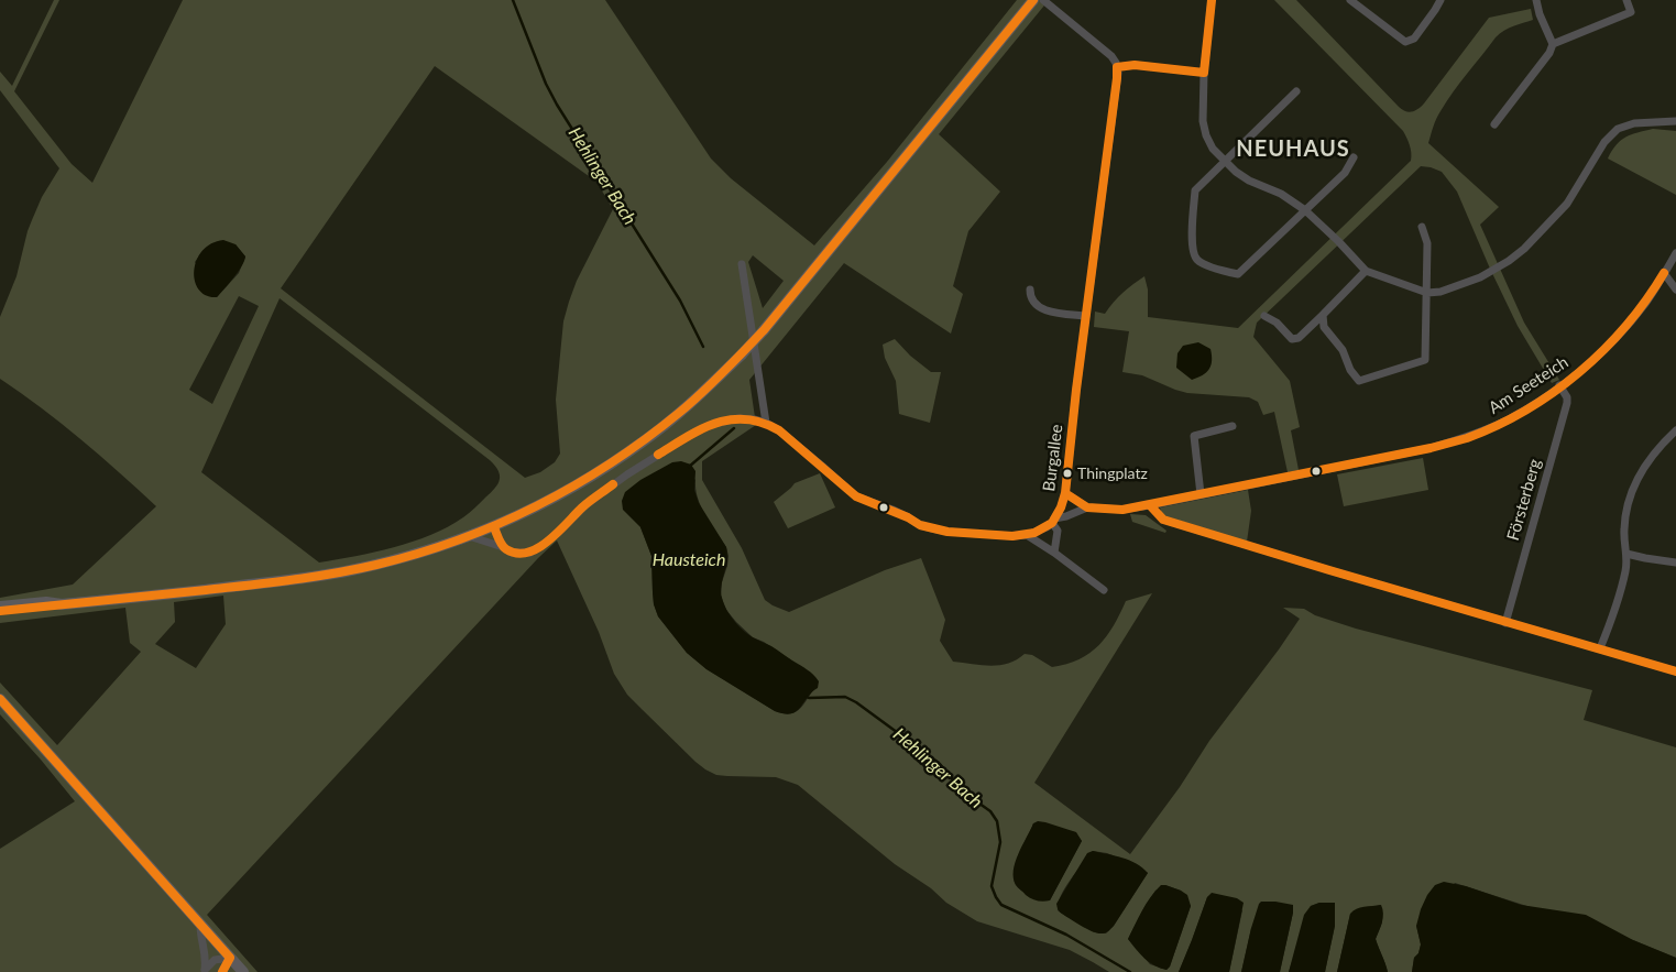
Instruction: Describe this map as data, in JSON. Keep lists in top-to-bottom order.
{
  "streets": {
    "street": ["Am Seeteich", "Burgallee", "Försterberg"]
  },
  "crossings": [
    ["Am Seeteich", "Burgallee"],
    ["Am Seeteich", "Försterberg"]
  ],
  "districts": ["NEUHAUS"],
  "water": ["Hehlinger Bach", "Hausteich"],
  "places": ["Thingplatz"]
}
